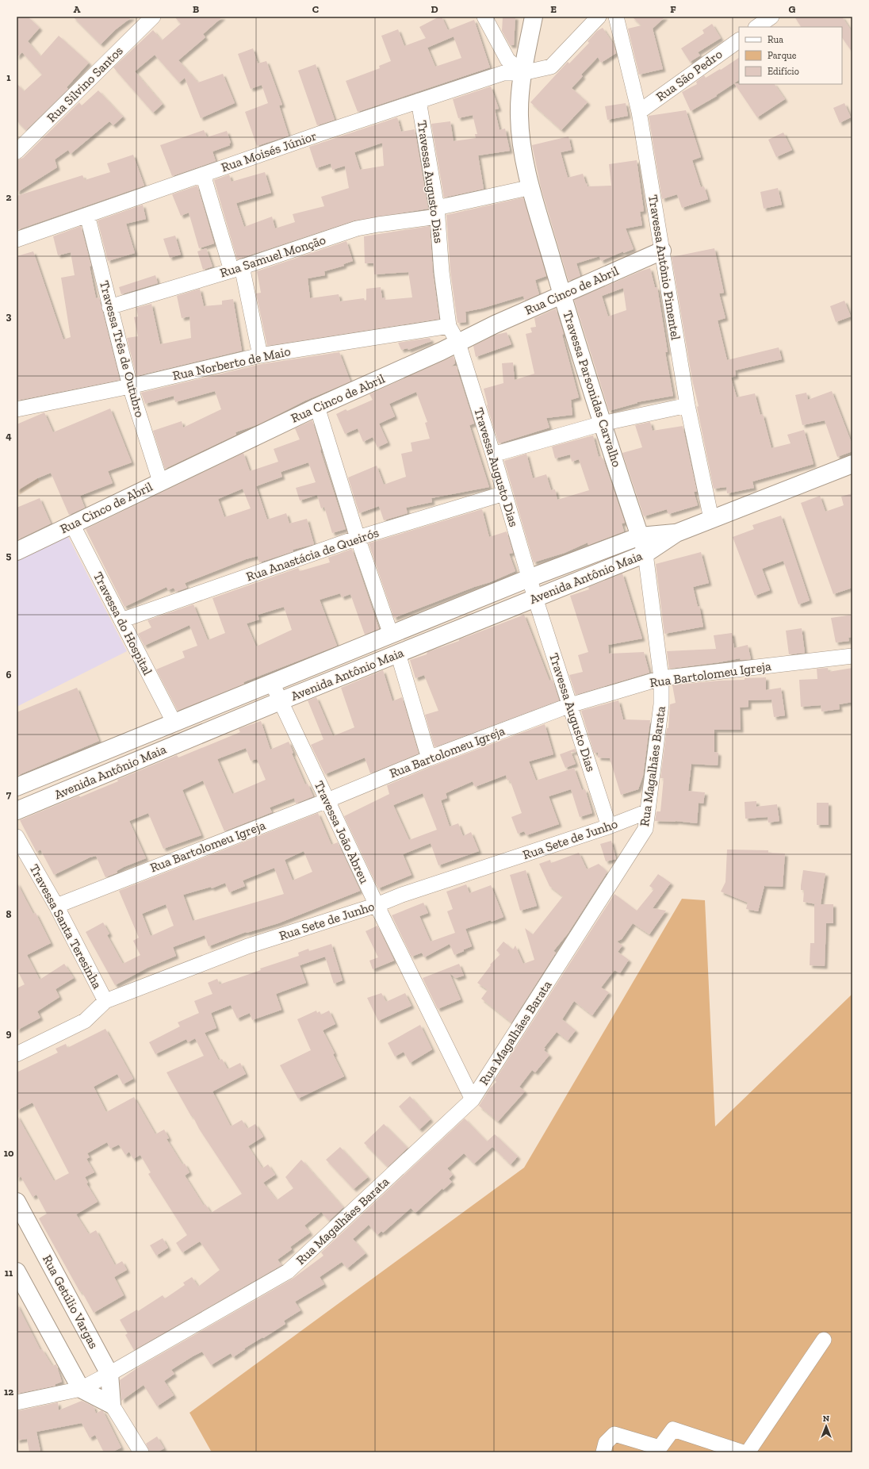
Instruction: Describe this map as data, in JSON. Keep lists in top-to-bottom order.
{
  "streets": {
    "street": [
      "Rua São Pedro",
      "Rua Silvino Santos",
      "Rua Moisés Júnior",
      "Travessa Augusto Dias",
      "Rua Samuel Monção",
      "Travessa Antônio Pimentel",
      "Rua Cinco de Abril",
      "Travessa Três de Outubro",
      "Rua Norberto de Maio",
      "Travessa Parsonidas Carvalho",
      "Rua Anastácia de Queirós",
      "Avenida Antônio Maia",
      "Travessa do Hospital",
      "Rua Bartolomeu Igreja",
      "Rua Magalhães Barata",
      "Travessa João Abreu",
      "Rua Sete de Junho",
      "Travessa Santa Teresinha",
      "Rua Getúlio Vargas"
    ]
  },
  "crossings": [
    ["Rua São Pedro", "Travessa Antônio Pimentel"],
    ["Rua Moisés Júnior", "Travessa Augusto Dias"],
    ["Rua Moisés Júnior", "Travessa Três de Outubro"],
    ["Rua Moisés Júnior", "Travessa Parsonidas Carvalho"],
    ["Travessa Augusto Dias", "Rua Samuel Monção"],
    ["Travessa Augusto Dias", "Rua Cinco de Abril"],
    ["Travessa Augusto Dias", "Rua Norberto de Maio"],
    ["Travessa Augusto Dias", "Rua Anastácia de Queirós"],
    ["Travessa Augusto Dias", "Avenida Antônio Maia"],
    ["Travessa Augusto Dias", "Rua Bartolomeu Igreja"],
    ["Travessa Augusto Dias", "Rua Sete de Junho"],
    ["Rua Samuel Monção", "Travessa Três de Outubro"],
    ["Rua Samuel Monção", "Travessa Parsonidas Carvalho"],
    ["Travessa Antônio Pimentel", "Rua Cinco de Abril"],
    ["Travessa Antônio Pimentel", "Avenida Antônio Maia"],
    ["Rua Cinco de Abril", "Travessa Três de Outubro"],
    ["Rua Cinco de Abril", "Travessa Parsonidas Carvalho"],
    ["Rua Cinco de Abril", "Travessa do Hospital"],
    ["Travessa Três de Outubro", "Rua Norberto de Maio"],
    ["Travessa Parsonidas Carvalho", "Avenida Antônio Maia"],
    ["Travessa Parsonidas Carvalho", "Rua Magalhães Barata"],
    ["Rua Anastácia de Queirós", "Travessa do Hospital"],
    ["Avenida Antônio Maia", "Travessa do Hospital"],
    ["Avenida Antônio Maia", "Rua Magalhães Barata"],
    ["Avenida Antônio Maia", "Travessa João Abreu"],
    ["Rua Bartolomeu Igreja", "Rua Magalhães Barata"],
    ["Rua Bartolomeu Igreja", "Travessa João Abreu"],
    ["Rua Bartolomeu Igreja", "Travessa Santa Teresinha"],
    ["Rua Magalhães Barata", "Travessa João Abreu"],
    ["Rua Magalhães Barata", "Rua Sete de Junho"],
    ["Rua Magalhães Barata", "Rua Getúlio Vargas"],
    ["Travessa João Abreu", "Rua Sete de Junho"],
    ["Rua Sete de Junho", "Travessa Santa Teresinha"]
  ],
  "legend": ["Rua", "Parque", "Edifício"],
  "north": "top",
  "grid": {
    "columns": [
      "A",
      "B",
      "C",
      "D",
      "E",
      "F",
      "G"
    ],
    "rows": [
      "1",
      "2",
      "3",
      "4",
      "5",
      "6",
      "7",
      "8",
      "9",
      "10",
      "11",
      "12"
    ]
  }
}
